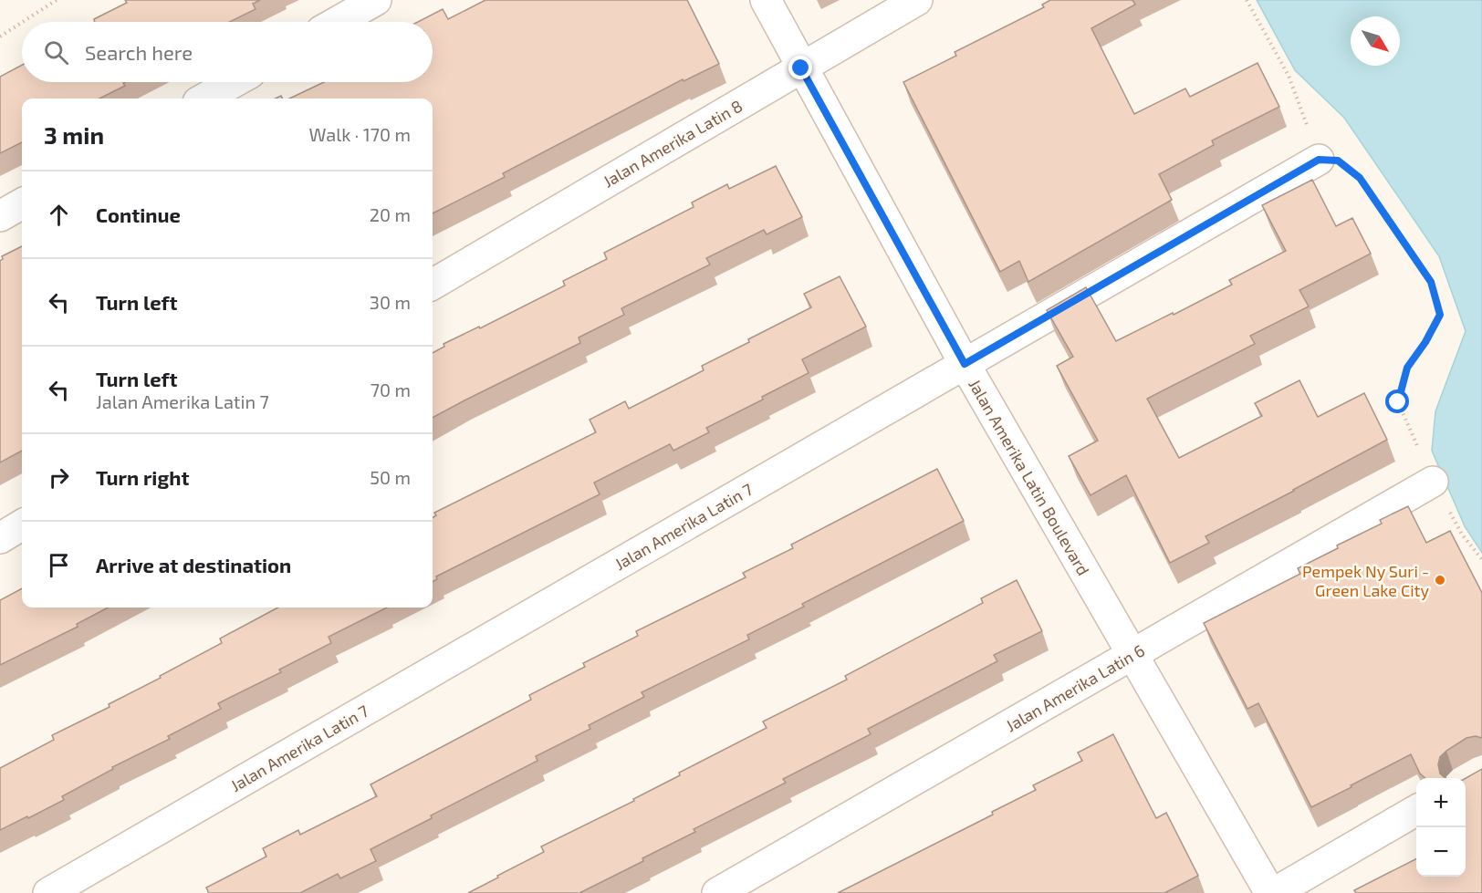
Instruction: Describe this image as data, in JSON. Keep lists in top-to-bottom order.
{
  "streets": {
    "street": [
      "Jalan Amerika Latin 8",
      "Jalan Amerika Latin Boulevard",
      "Jalan Amerika Latin 7",
      "Jalan Amerika Latin 6"
    ]
  },
  "crossings": [
    ["Jalan Amerika Latin 8", "Jalan Amerika Latin Boulevard"],
    ["Jalan Amerika Latin Boulevard", "Jalan Amerika Latin 7"],
    ["Jalan Amerika Latin Boulevard", "Jalan Amerika Latin 6"]
  ],
  "places": ["Pempek Ny Suri - Green Lake City"],
  "north": "bottom right",
  "page": {
    "search": "Search here",
    "heading": ["3 min", "Walk · 170 m"],
    "list": [
      ["Continue", "20 m"],
      ["Turn left", "30 m"],
      ["Turn left", "Jalan Amerika Latin 7", "70 m"],
      ["Turn right", "50 m"],
      "Arrive at destination"
    ],
    "map_buttons": ["+", "−"]
  }
}
